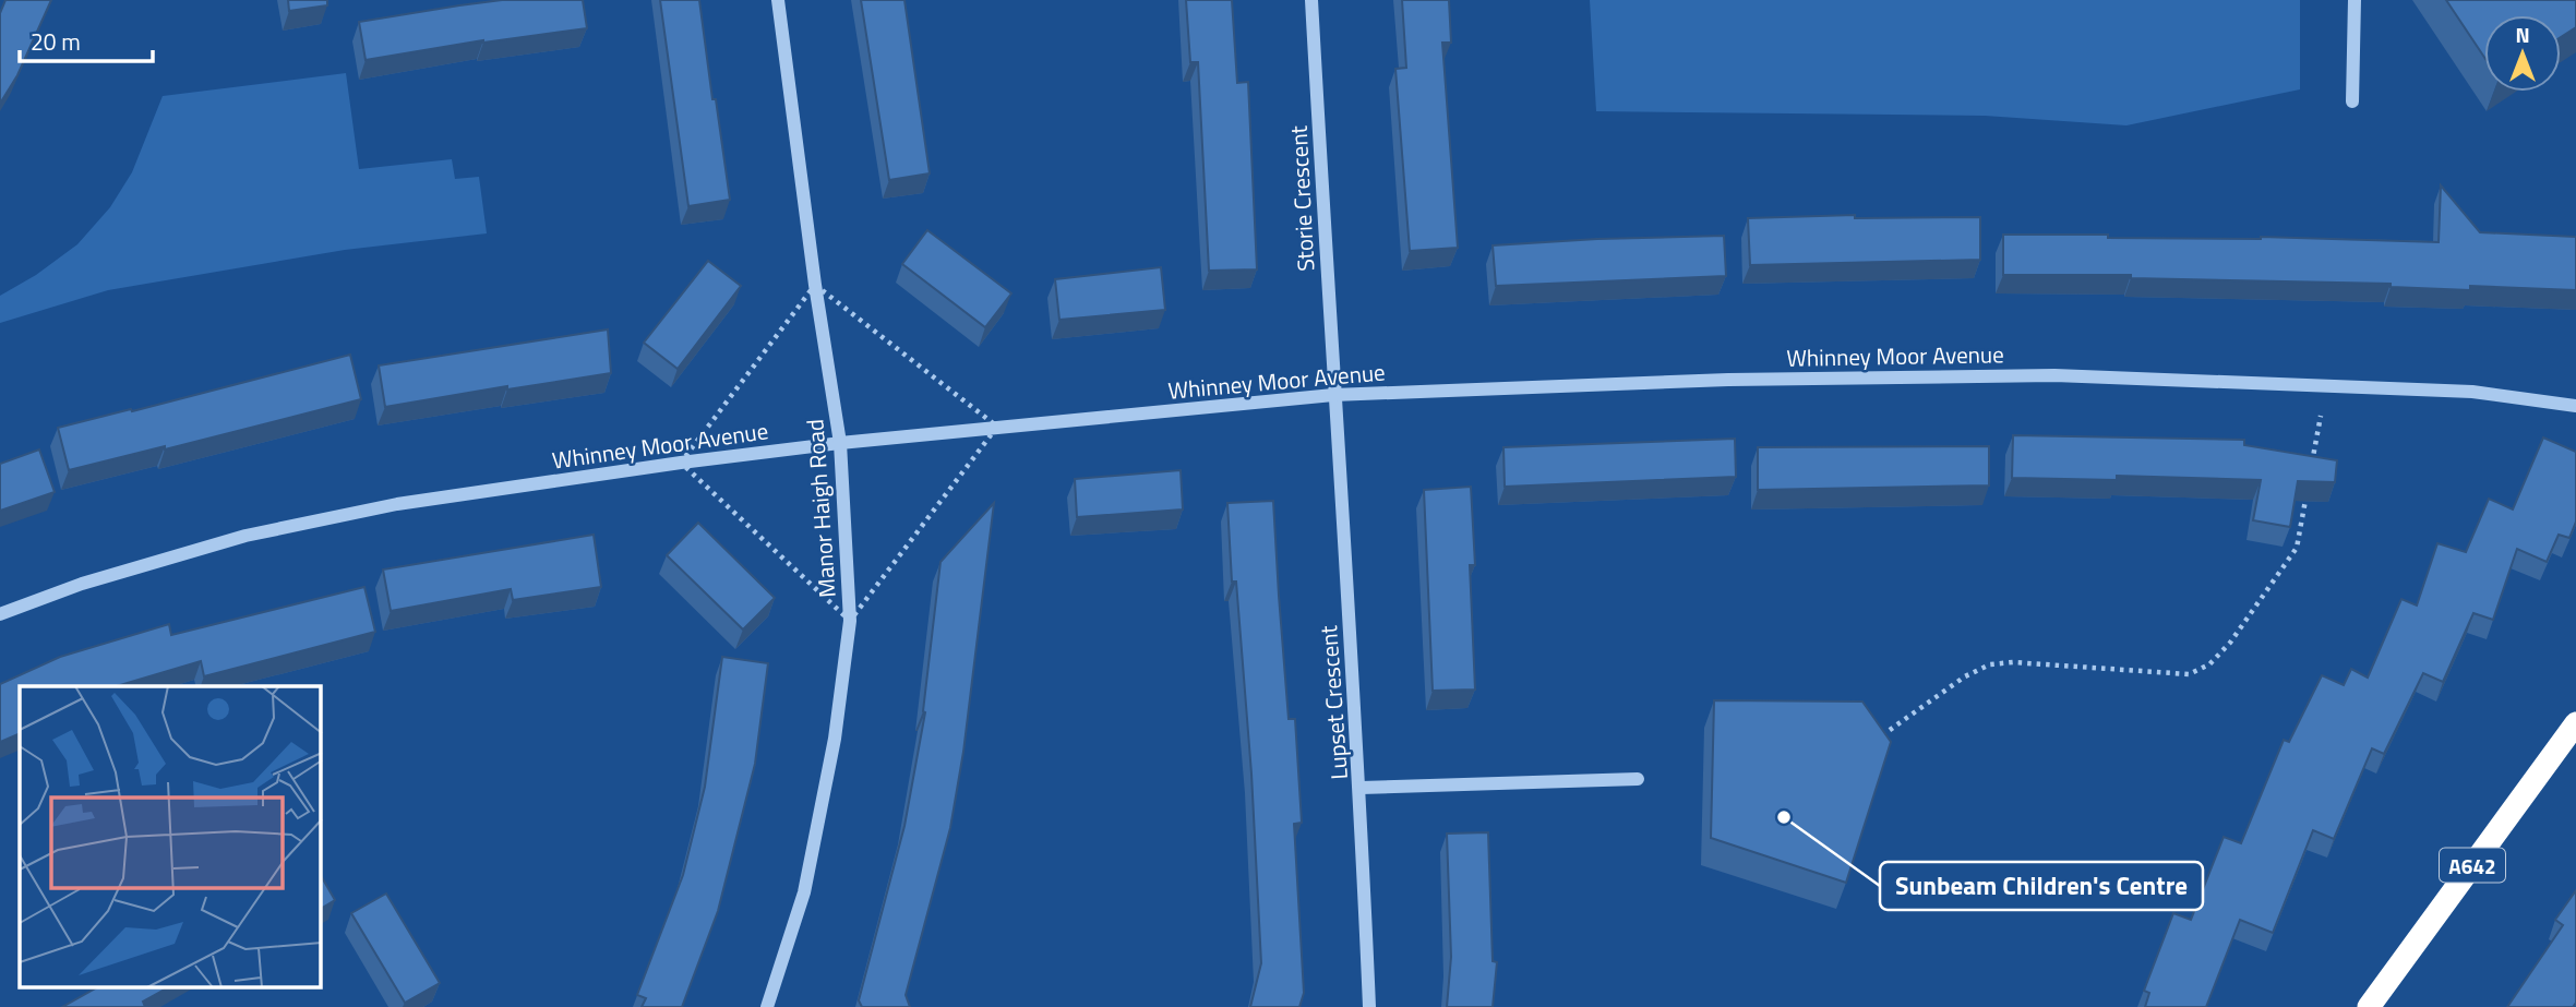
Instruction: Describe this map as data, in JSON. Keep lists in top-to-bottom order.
{
  "streets": {
    "highway": ["A642"],
    "street": [
      "Storie Crescent",
      "Whinney Moor Avenue",
      "Manor Haigh Road",
      "Lupset Crescent"
    ]
  },
  "crossings": [
    ["Storie Crescent", "Whinney Moor Avenue"],
    ["Storie Crescent", "Lupset Crescent"],
    ["Whinney Moor Avenue", "Manor Haigh Road"],
    ["Whinney Moor Avenue", "Lupset Crescent"]
  ],
  "places": ["Sunbeam Children's Centre"],
  "scale_bar": "20 m",
  "north": "top"
}
